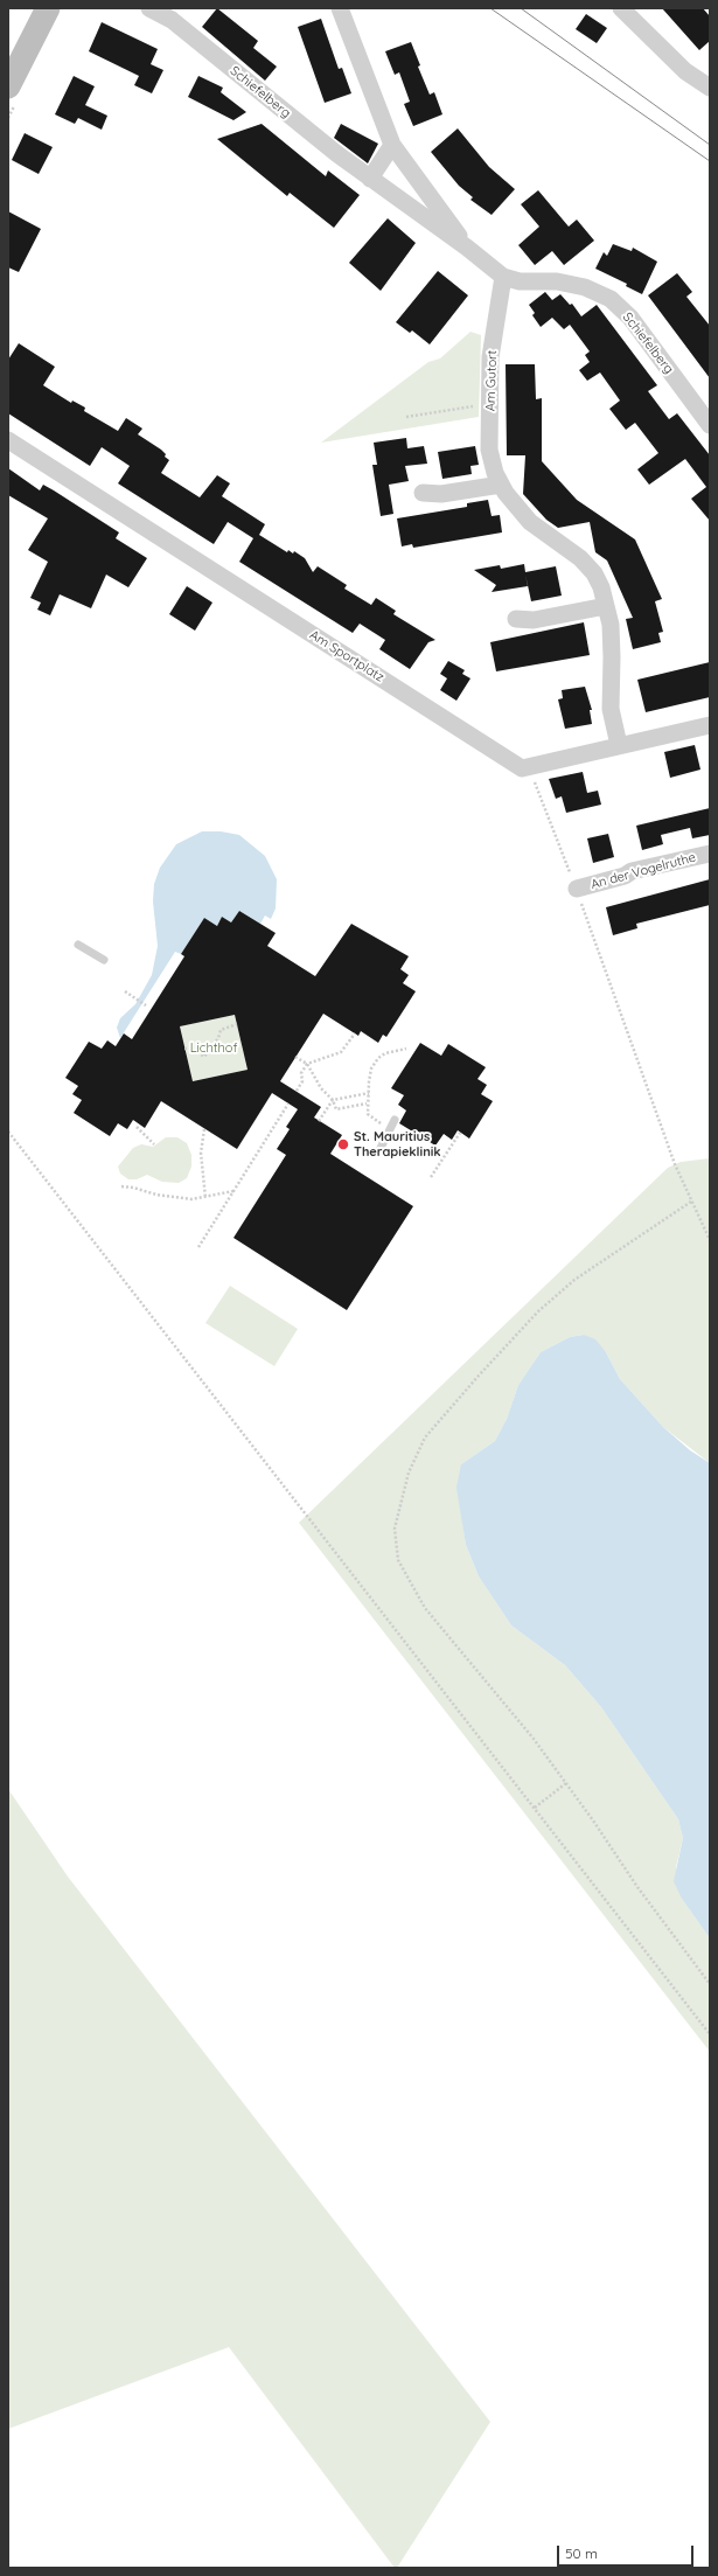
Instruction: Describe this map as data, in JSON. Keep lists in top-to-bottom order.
{
  "streets": {
    "street": [
      "Schiefelberg",
      "Am Gutort",
      "Am Sportplatz",
      "An der Vogelruthe"
    ]
  },
  "crossings": [
    ["Schiefelberg", "Am Gutort"]
  ],
  "parks": ["Lichthof"],
  "places": ["St. Mauritius Therapieklinik"],
  "scale_bar": "50 m"
}
